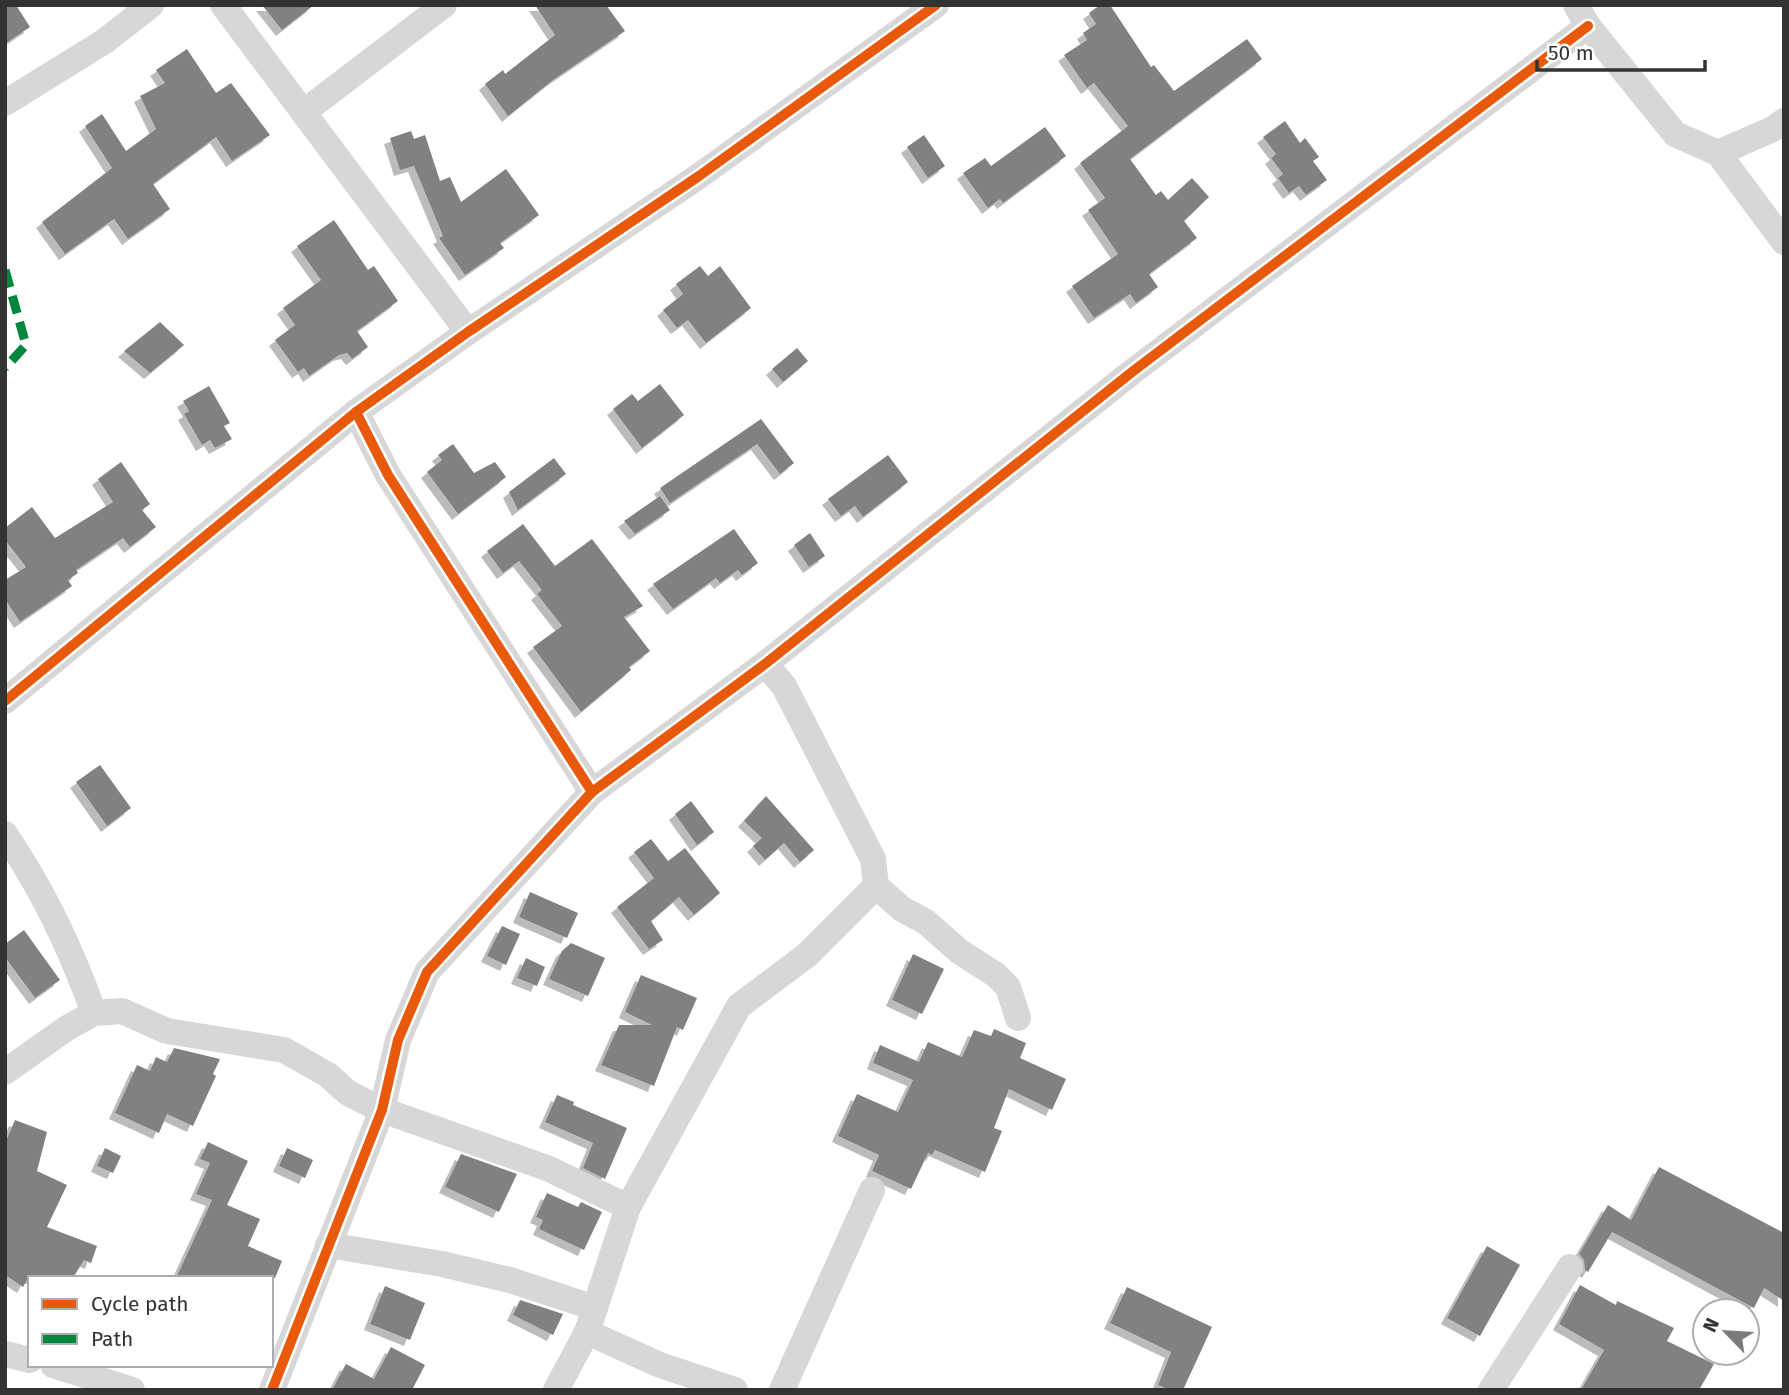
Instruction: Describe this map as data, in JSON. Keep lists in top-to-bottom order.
{
  "legend": ["Cycle path", "Path"],
  "scale_bar": "50 m",
  "north": "top left"
}
